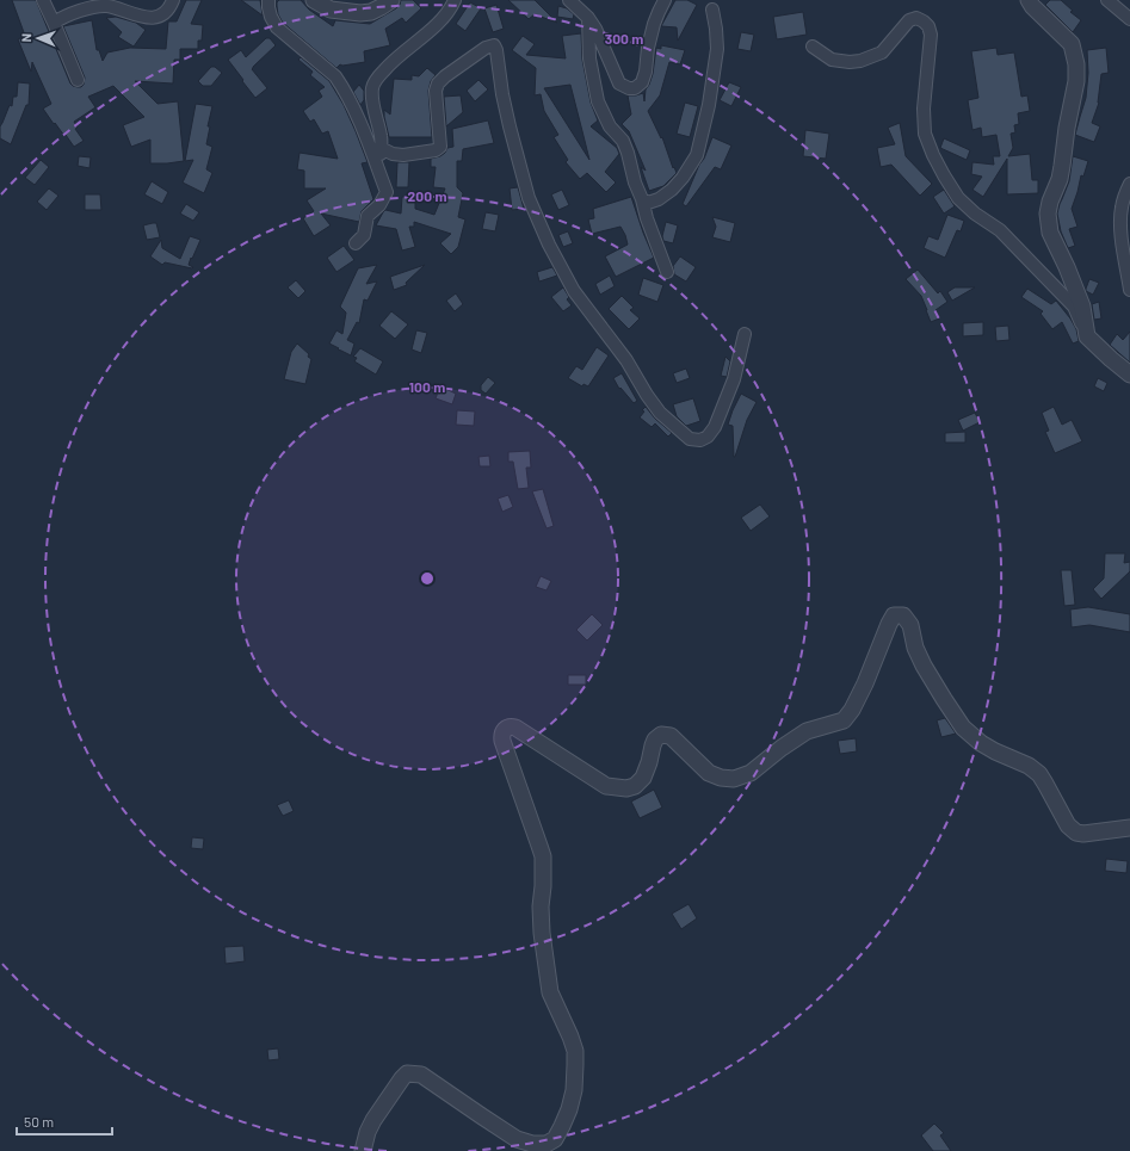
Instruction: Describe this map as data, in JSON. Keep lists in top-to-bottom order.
{
  "scale_bar": "50 m",
  "north": "left",
  "rings": ["300 m", "200 m", "100 m"]
}
